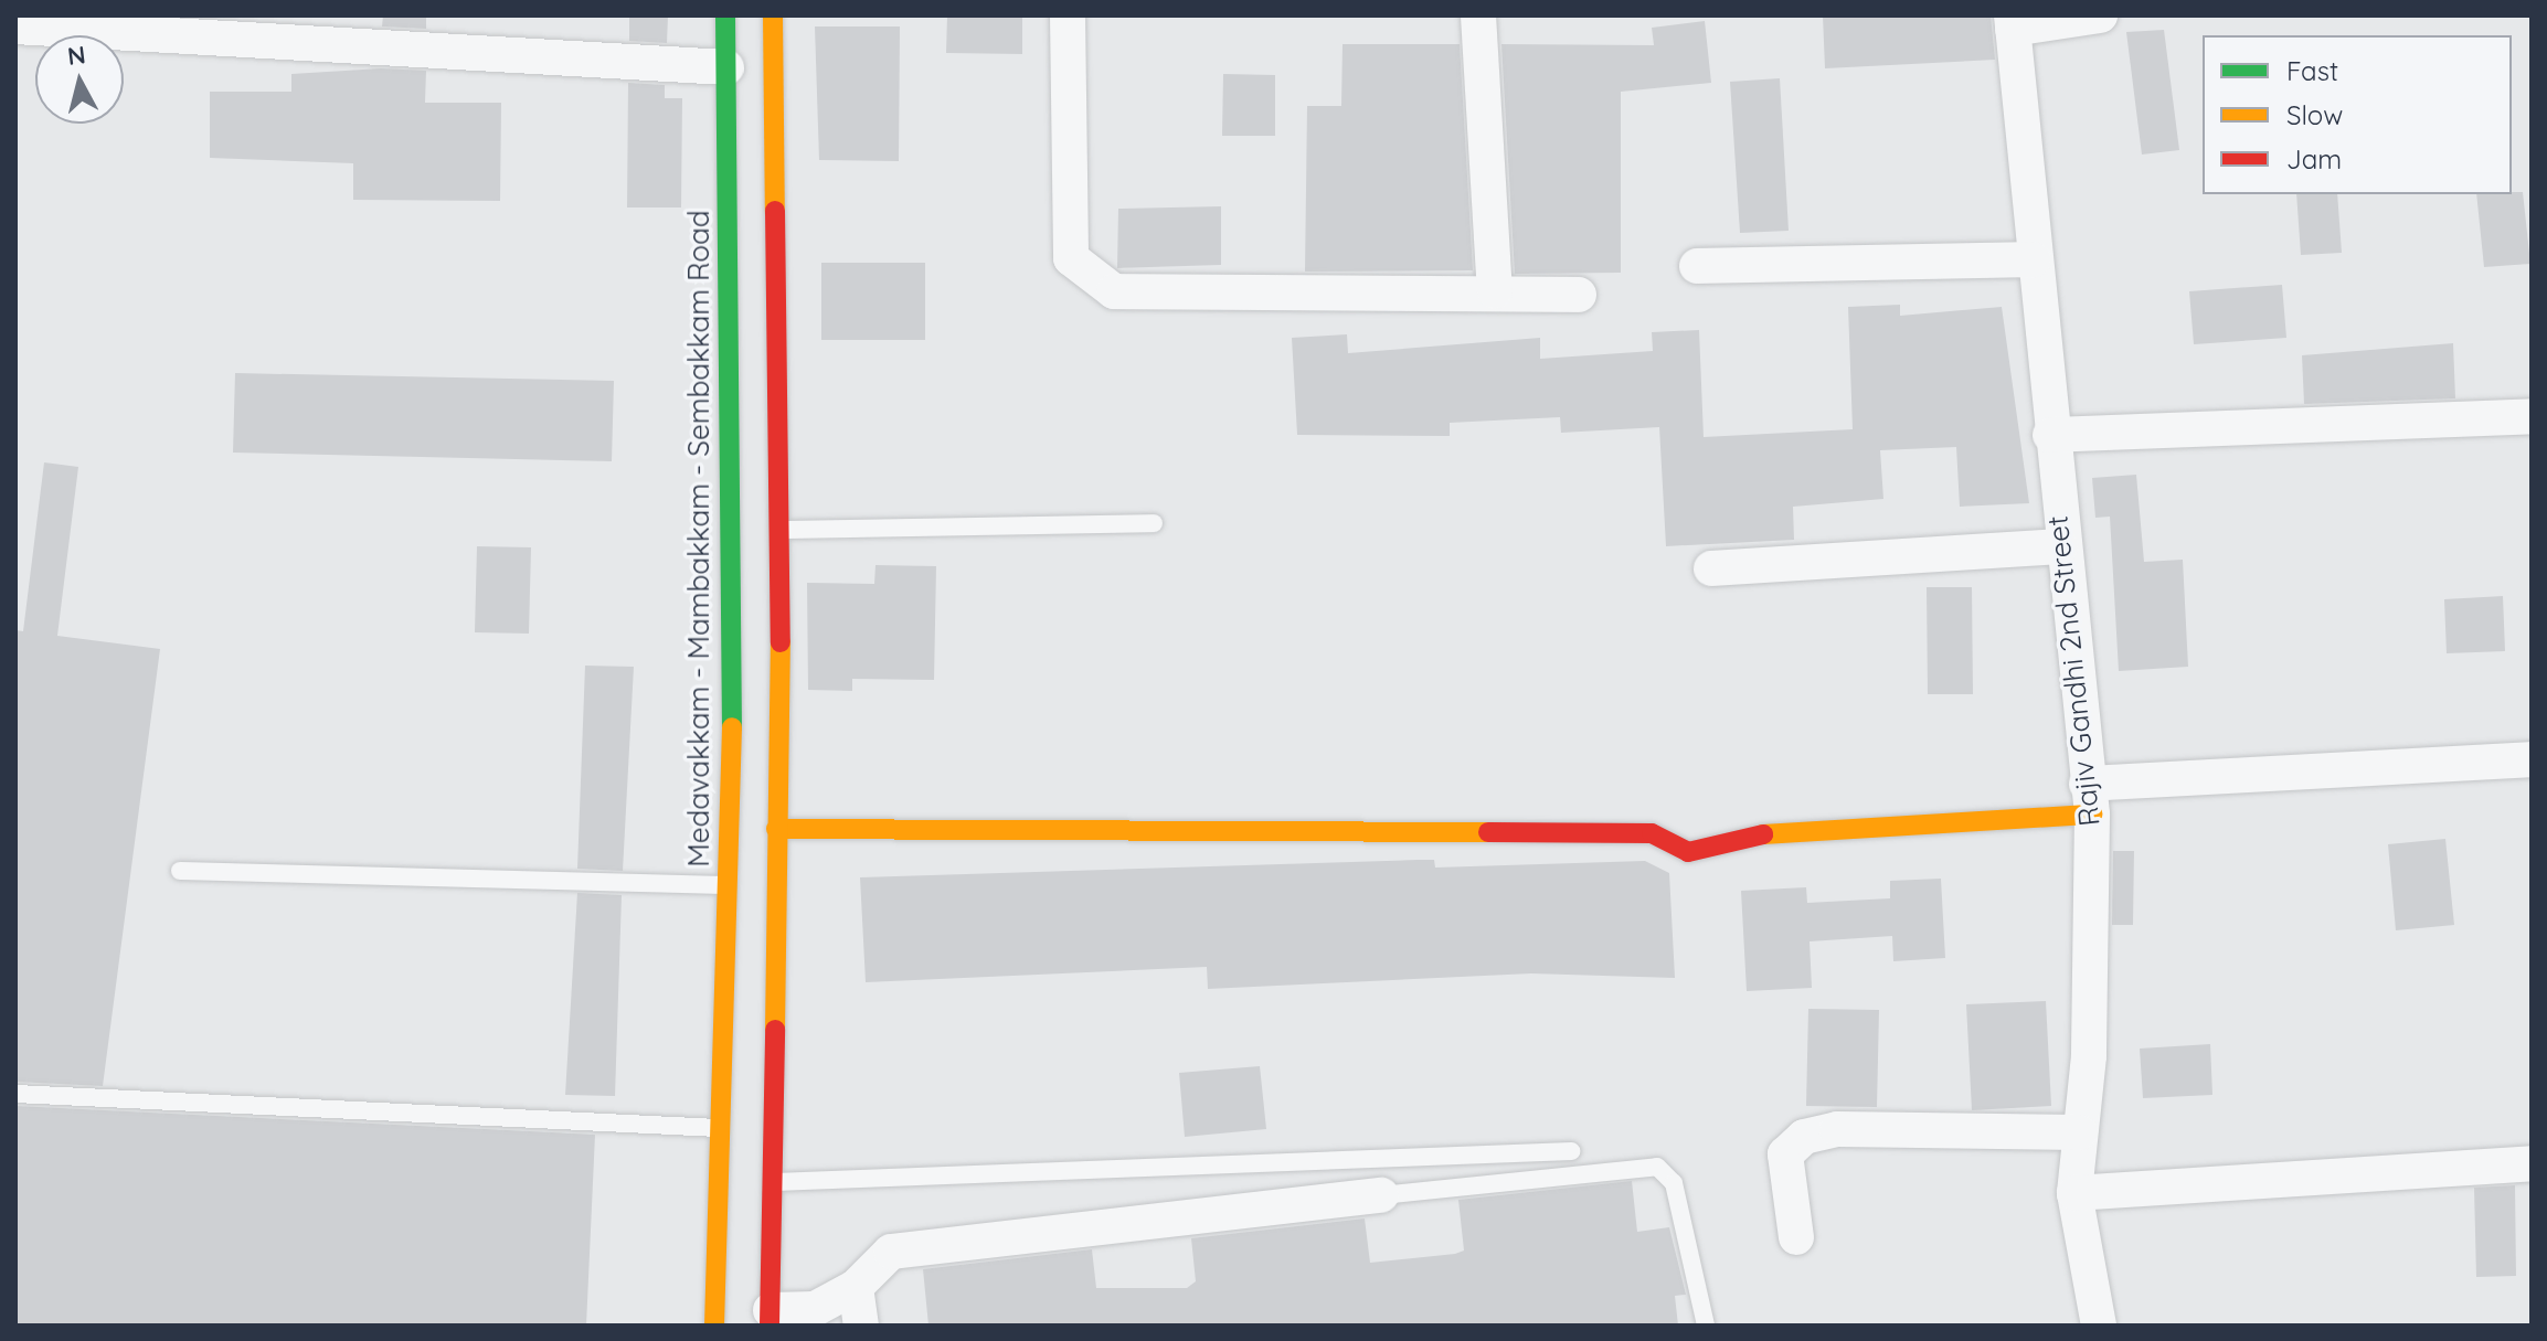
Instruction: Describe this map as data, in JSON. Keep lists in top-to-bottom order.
{
  "streets": {
    "main road": ["Medavakkam - Mambakkam - Sembakkam Road"],
    "street": ["Rajiv Gandhi 2nd Street"]
  },
  "legend": ["Fast", "Slow", "Jam"],
  "north": "top"
}
